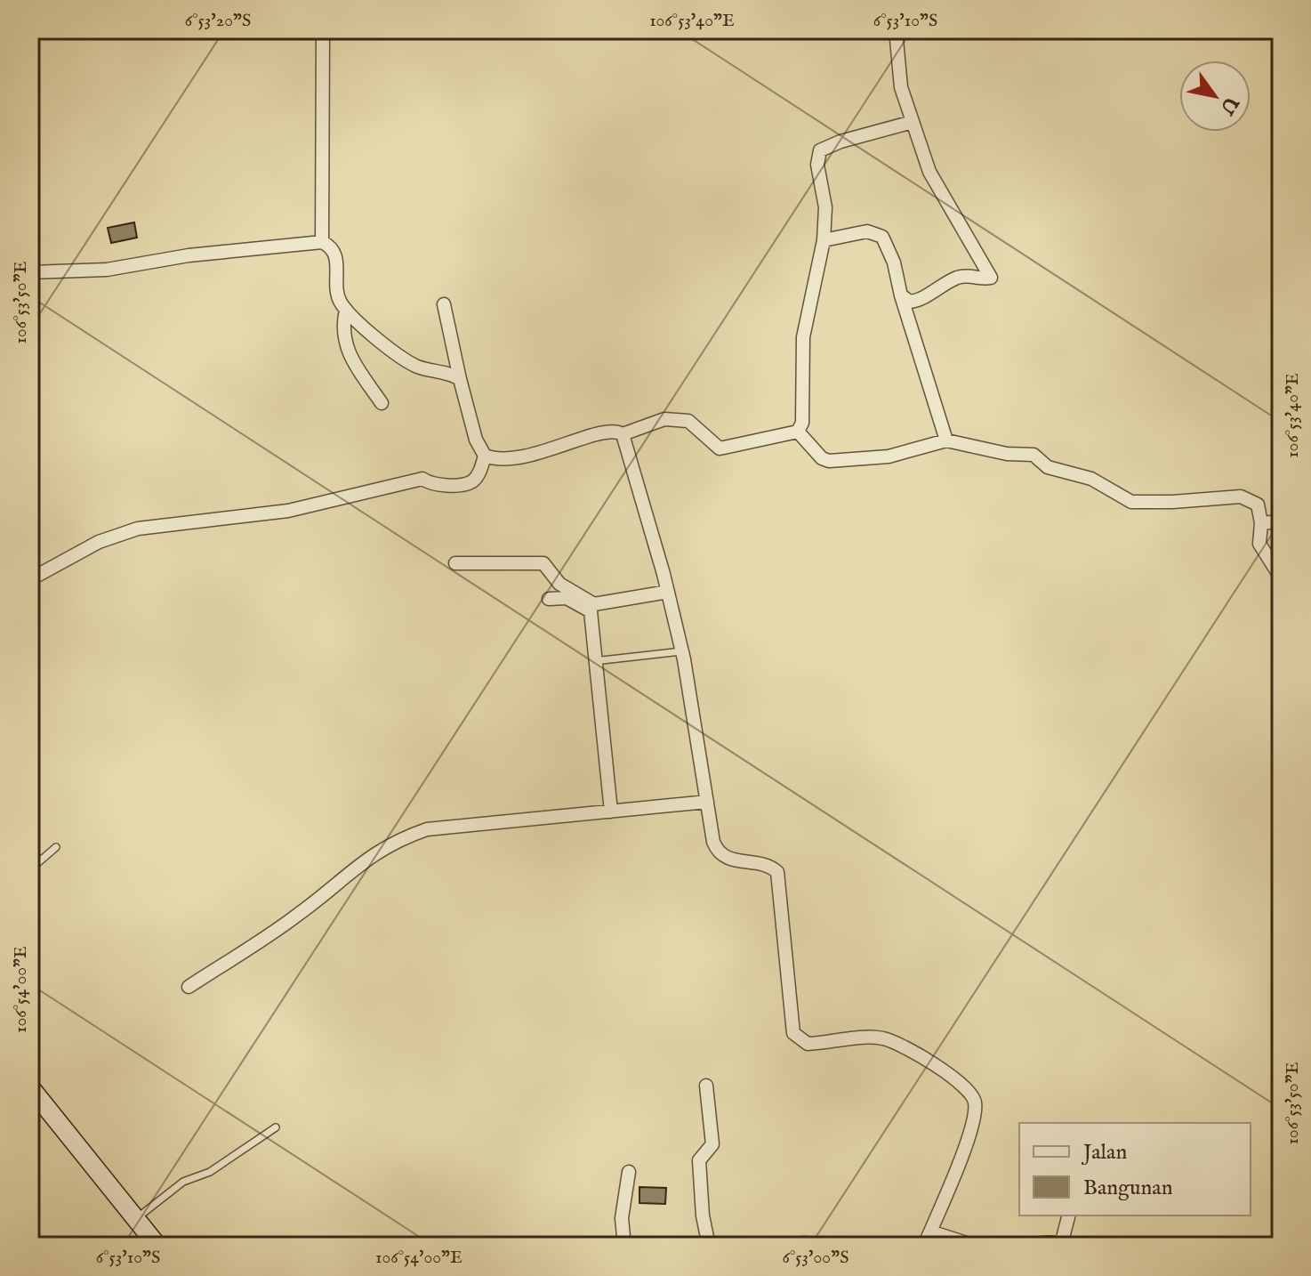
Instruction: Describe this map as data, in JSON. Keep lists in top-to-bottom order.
{
  "legend": ["Jalan", "Bangunan"],
  "north": "bottom right",
  "coordinates": [
    "6°53'20\"S",
    "106°53'40\"E",
    "6°53'10\"S",
    "106°53'50\"E",
    "106°54'00\"E",
    "6°53'00\"S"
  ]
}
